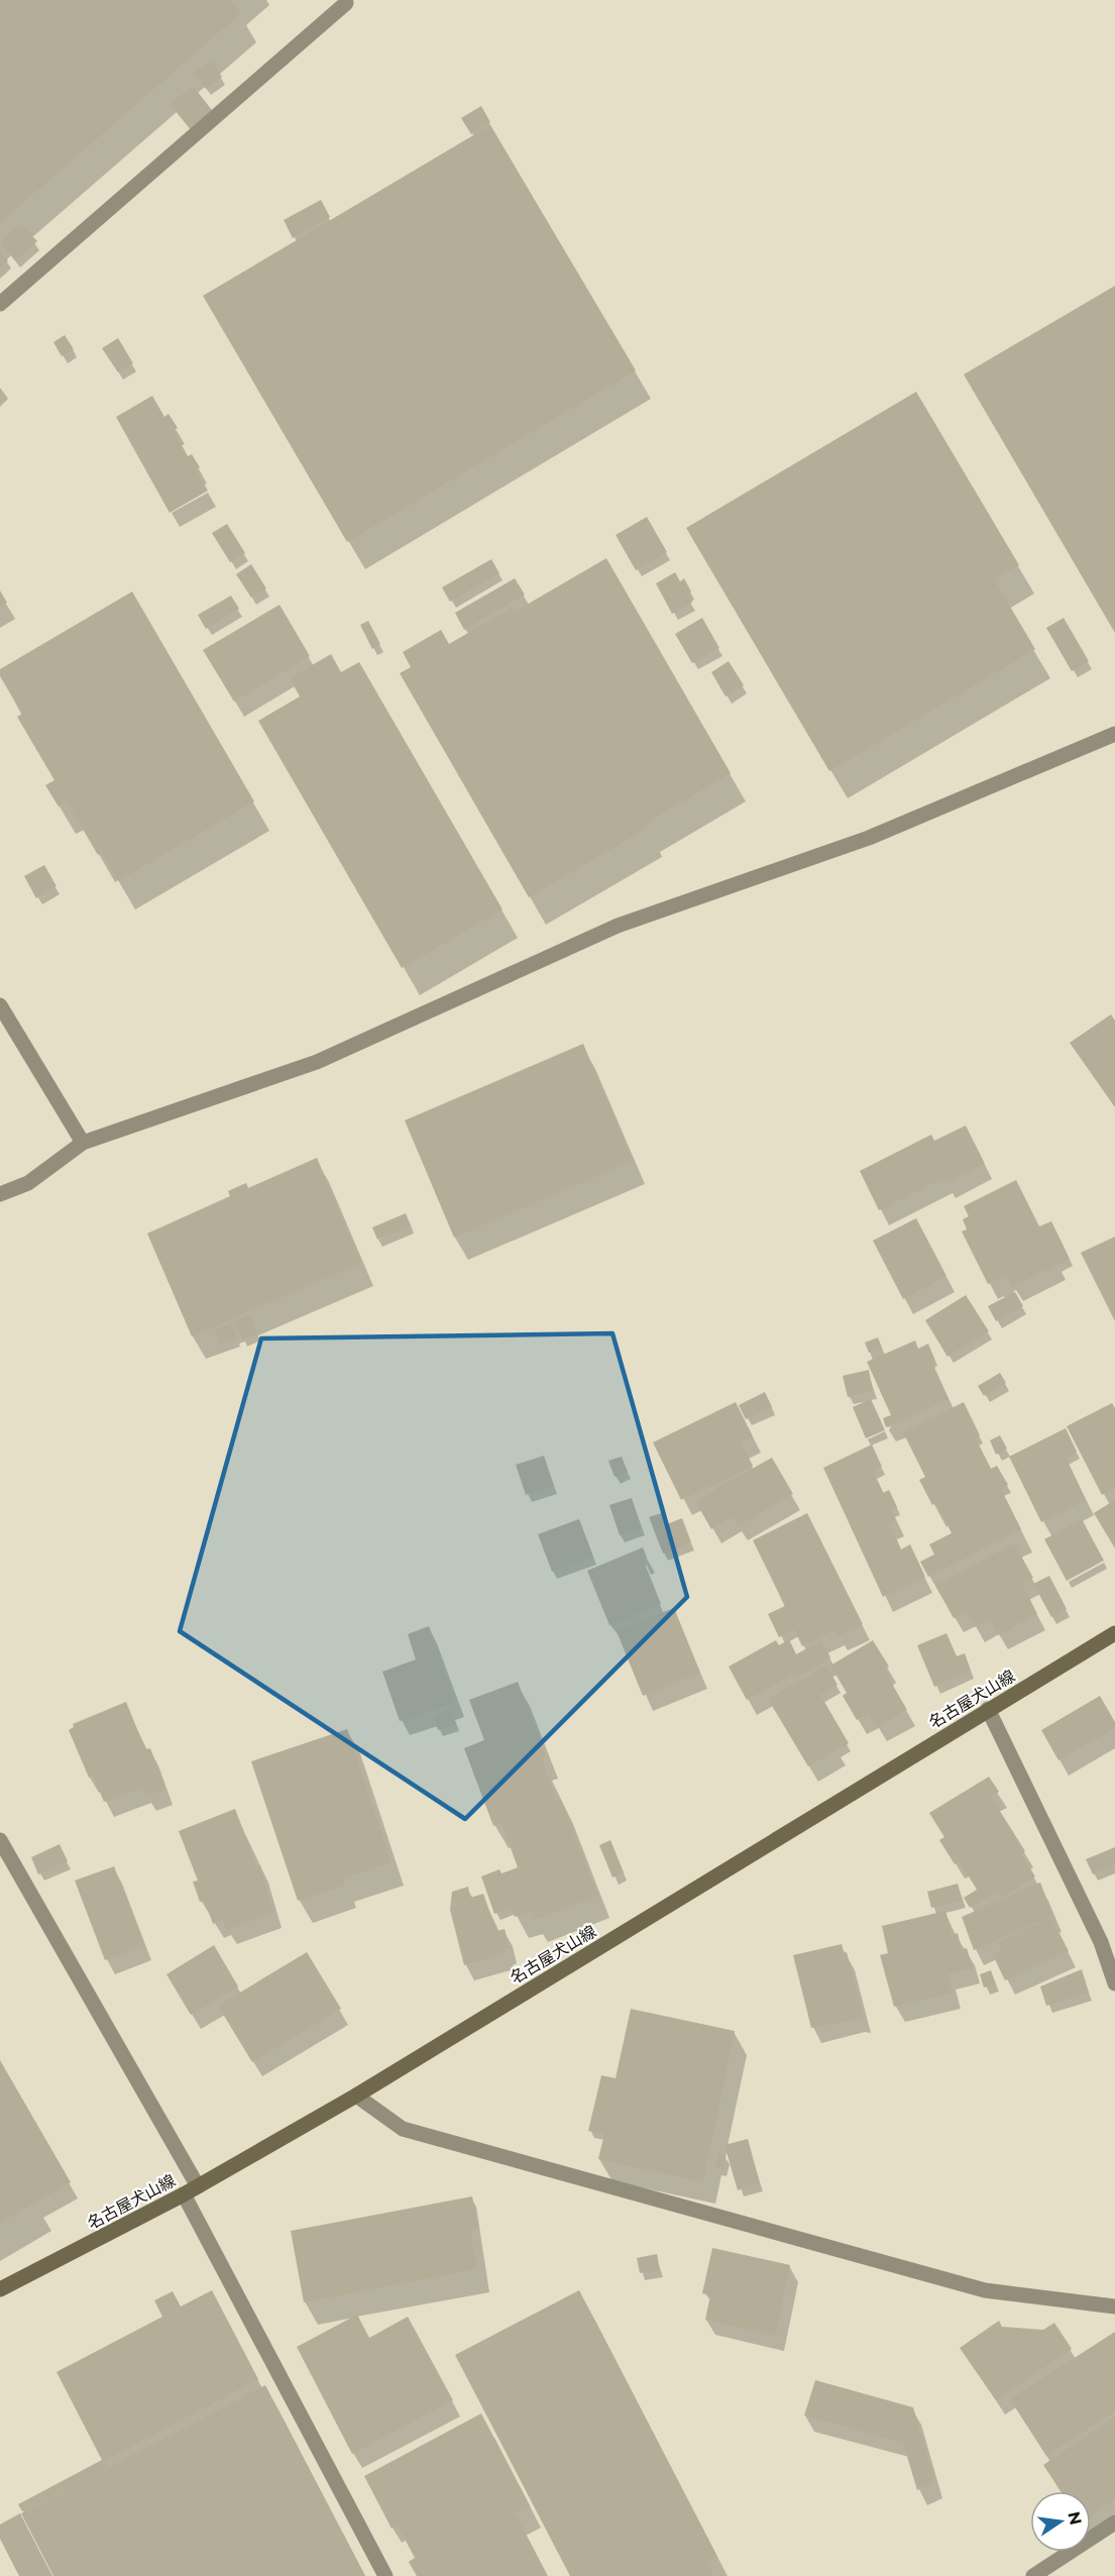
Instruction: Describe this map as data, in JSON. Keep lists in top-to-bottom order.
{
  "streets": {
    "main road": ["名古屋犬山線"]
  },
  "north": "right"
}
